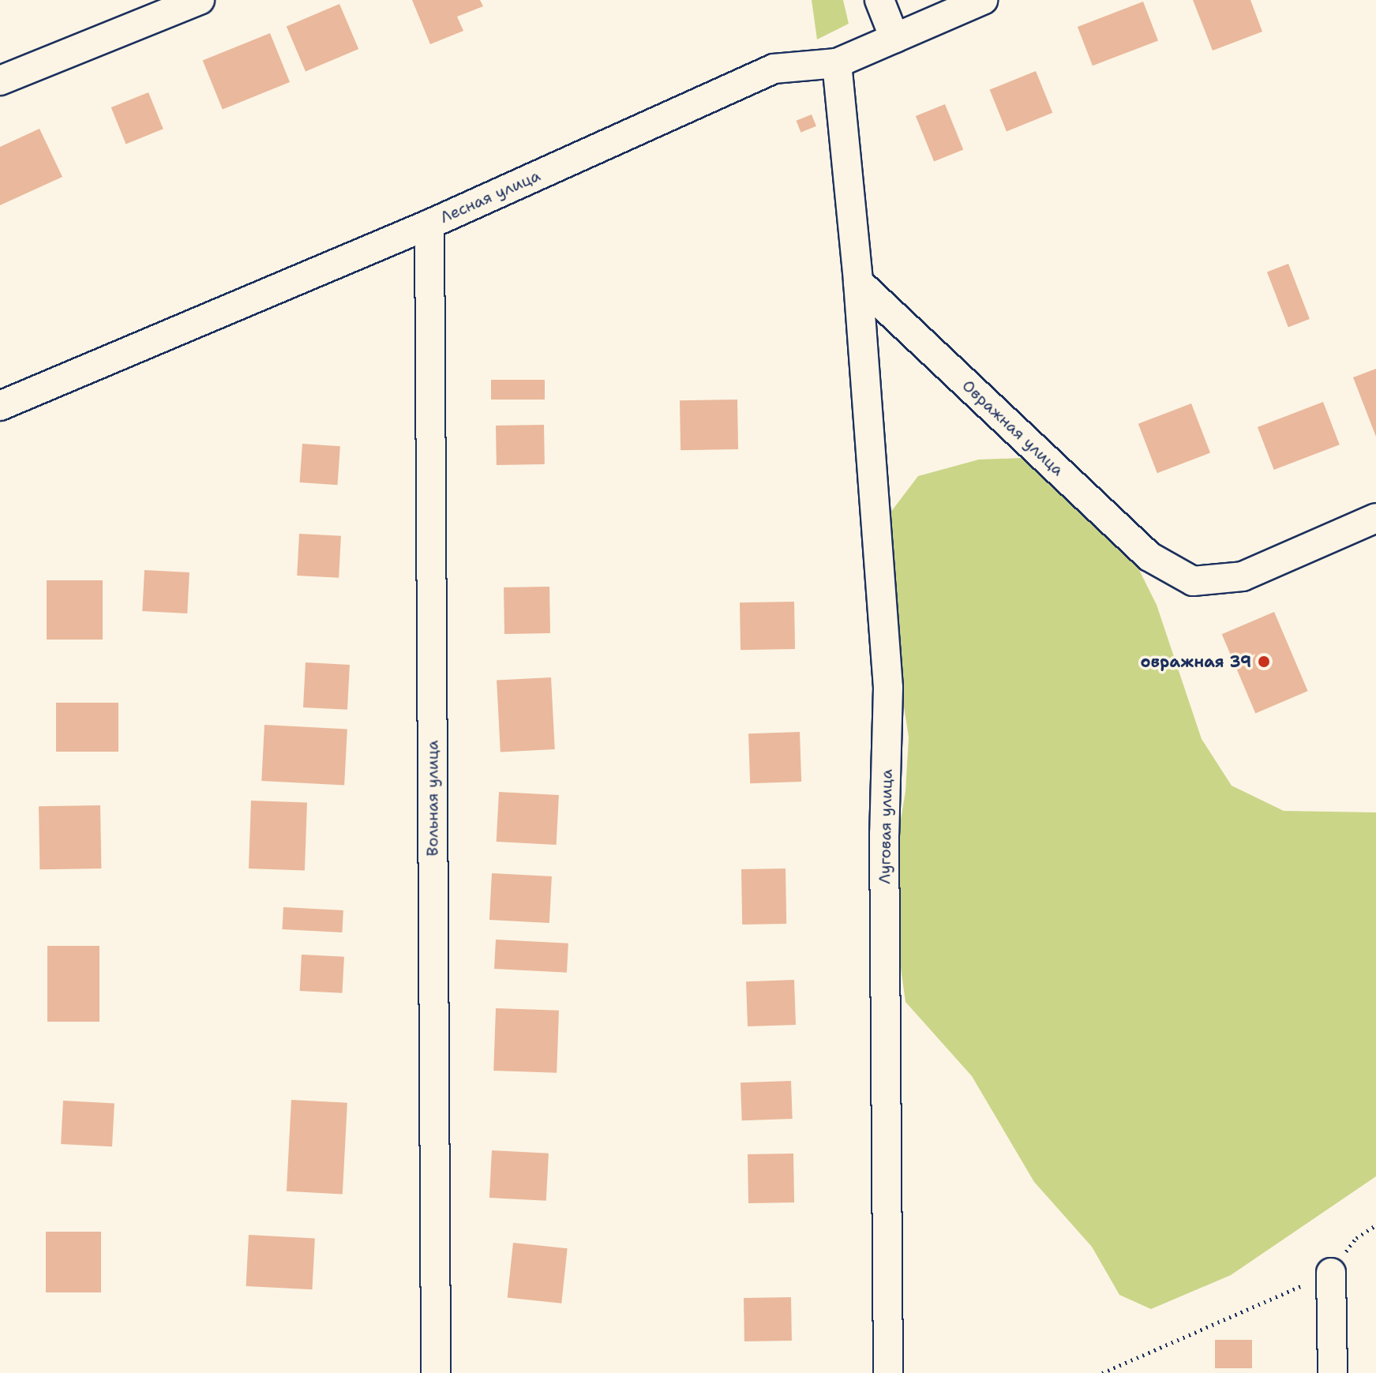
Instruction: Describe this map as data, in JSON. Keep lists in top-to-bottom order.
{
  "streets": {
    "street": [
      "Лесная улица",
      "Овражная улица",
      "Вольная улица",
      "Луговая улица"
    ]
  },
  "crossings": [
    ["Лесная улица", "Вольная улица"],
    ["Овражная улица", "Луговая улица"]
  ],
  "places": ["овражная 39"]
}
